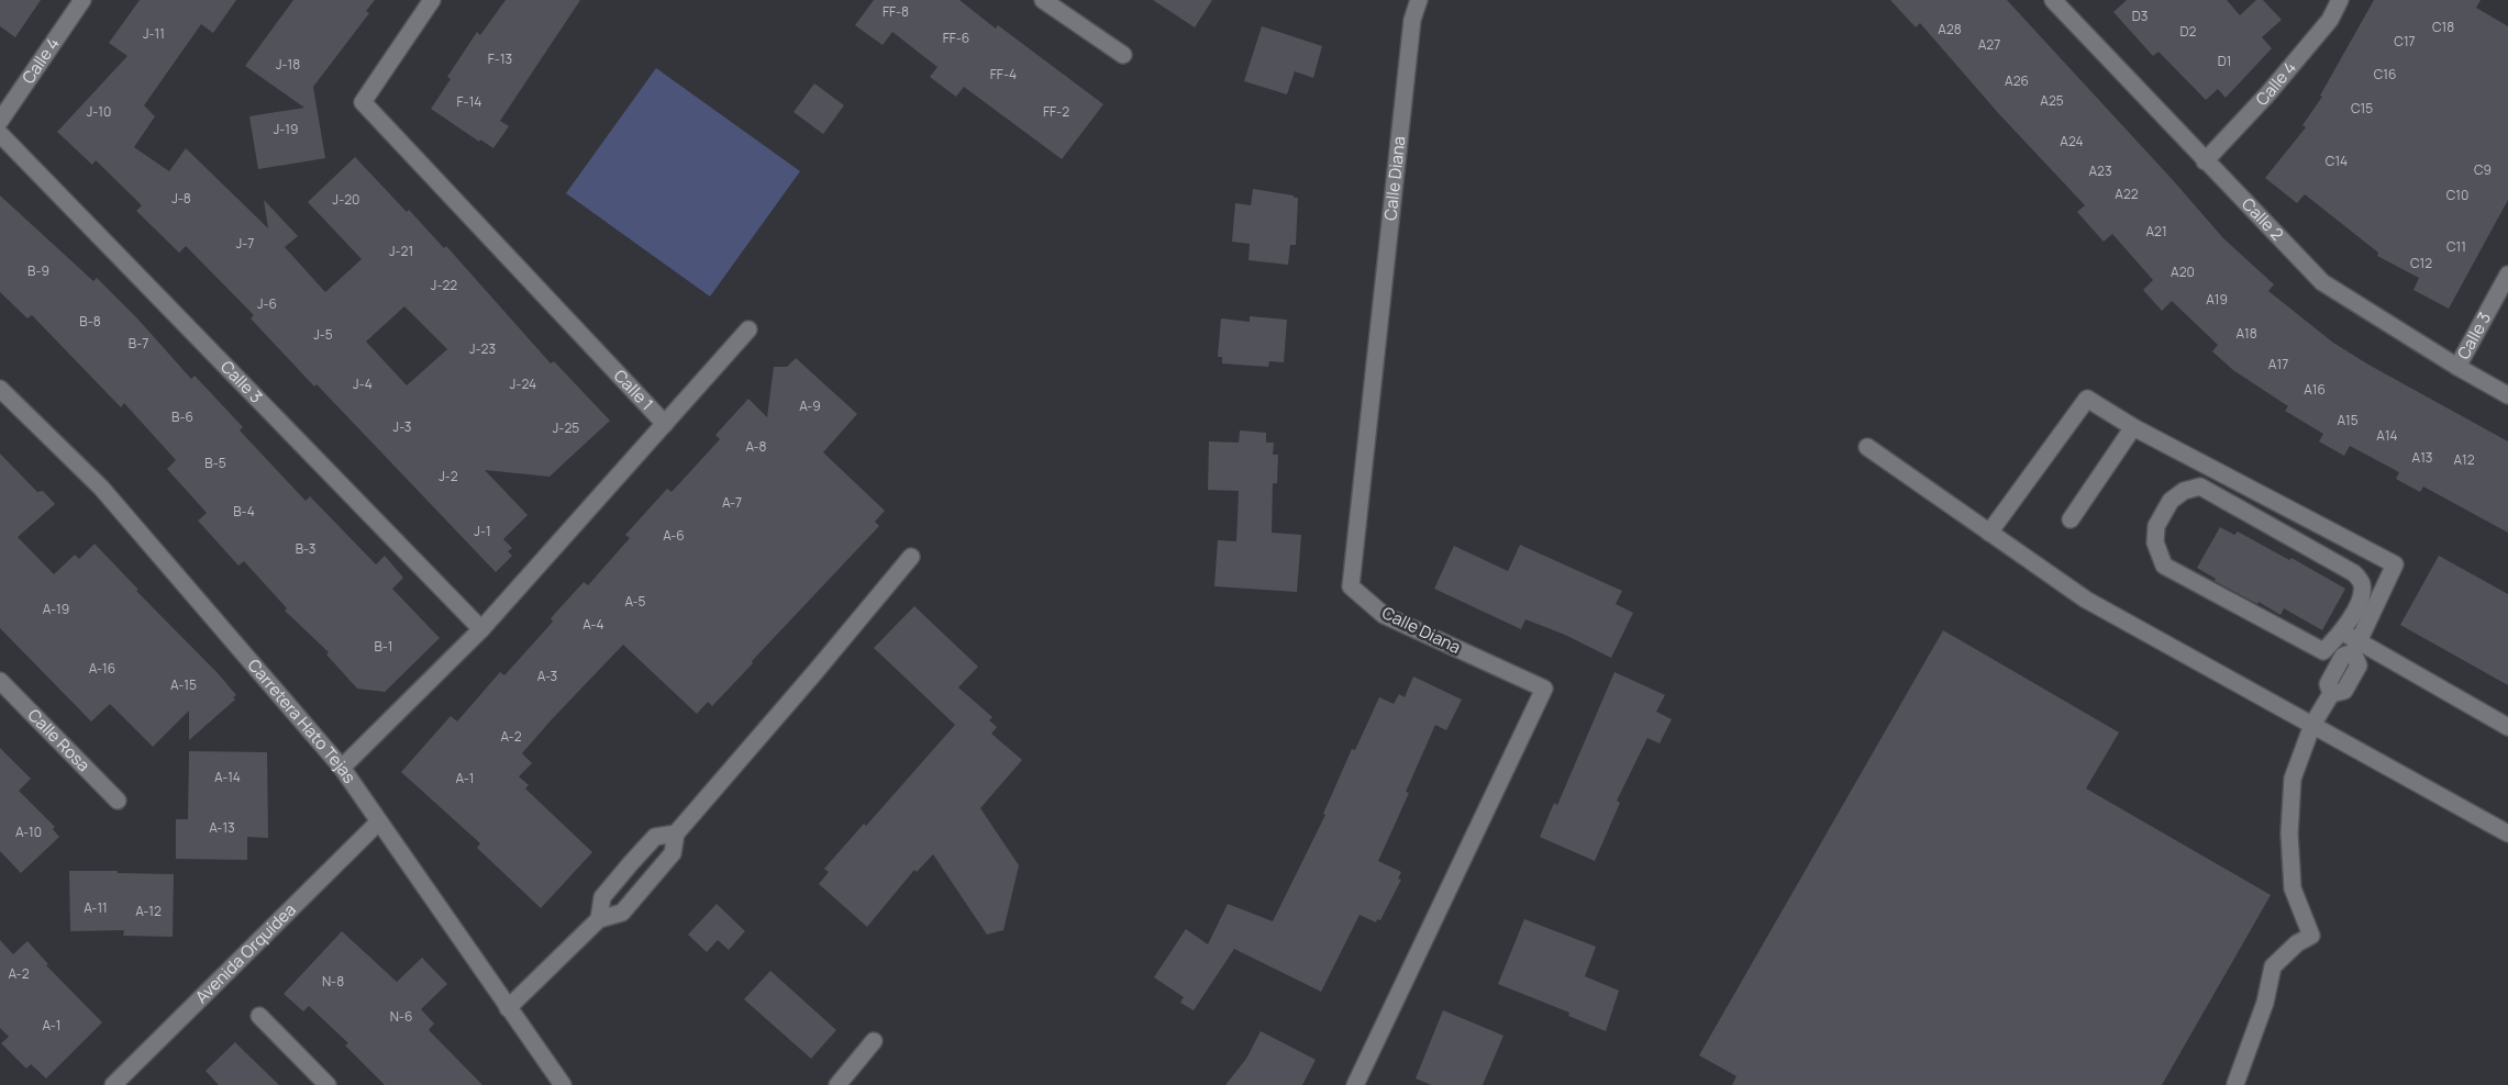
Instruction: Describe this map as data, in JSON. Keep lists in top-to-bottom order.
{
  "streets": {
    "street": [
      "Calle 4",
      "Calle Diana",
      "Calle 2",
      "Calle 3",
      "Calle 1",
      "Carretera Hato Tejas",
      "Calle Rosa",
      "Avenida Orquídea"
    ]
  },
  "crossings": [
    ["Calle 4", "Calle 2"],
    ["Calle 2", "Calle 3"],
    ["Calle 3", "Calle 1"],
    ["Calle 1", "Carretera Hato Tejas"],
    ["Carretera Hato Tejas", "Avenida Orquídea"]
  ],
  "house_numbers": [
    "FF-8",
    "D3",
    "C18",
    "A28",
    "D2",
    "J-11",
    "FF-6",
    "C17",
    "A27",
    "F-13",
    "D1",
    "J-18",
    "FF-4",
    "C16",
    "A26",
    "A25",
    "F-14",
    "C15",
    "J-10",
    "FF-2",
    "J-19",
    "A24",
    "C14",
    "C9",
    "A23",
    "A22",
    "C10",
    "J-8",
    "J-20",
    "A21",
    "J-7",
    "C11",
    "J-21",
    "C12",
    "B-9",
    "A20",
    "J-22",
    "A19",
    "J-6",
    "B-8",
    "A18",
    "J-5",
    "B-7",
    "J-23",
    "A17",
    "J-4",
    "J-24",
    "A16",
    "A-9",
    "B-6",
    "A15",
    "J-3",
    "J-25",
    "A14",
    "A-8",
    "A13",
    "A12",
    "B-5",
    "J-2",
    "A-7",
    "B-4",
    "J-1",
    "A-6",
    "B-3",
    "A-5",
    "A-19",
    "A-4",
    "B-1",
    "A-16",
    "A-3",
    "A-15",
    "A-2",
    "A-14",
    "A-1",
    "A-13",
    "A-10",
    "A-11",
    "A-12",
    "A-2",
    "N-8",
    "N-6",
    "A-1"
  ]
}
